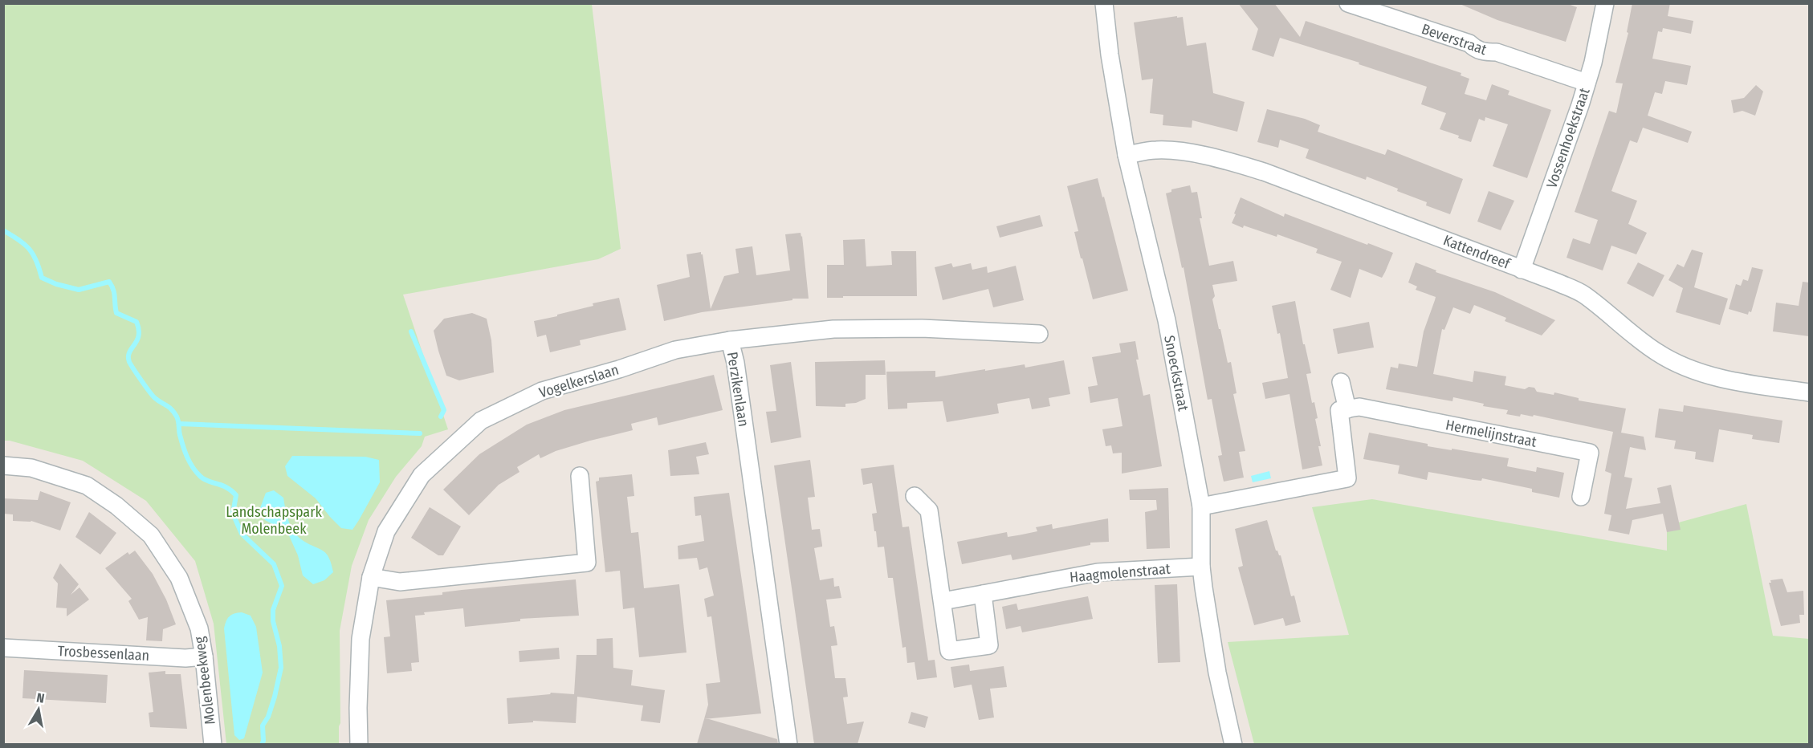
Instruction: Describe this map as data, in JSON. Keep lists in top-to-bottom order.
{
  "streets": {
    "street": [
      "Beverstraat",
      "Vossenhoekstraat",
      "Kattendreef",
      "Snoeckstraat",
      "Vogelkerslaan",
      "Perzikenlaan",
      "Hermelijnstraat",
      "Haagmolenstraat",
      "Trosbessenlaan",
      "Molenbeekweg"
    ]
  },
  "crossings": [
    ["Beverstraat", "Vossenhoekstraat"],
    ["Vossenhoekstraat", "Kattendreef"],
    ["Kattendreef", "Snoeckstraat"],
    ["Snoeckstraat", "Haagmolenstraat"],
    ["Vogelkerslaan", "Perzikenlaan"],
    ["Trosbessenlaan", "Molenbeekweg"]
  ],
  "parks": ["Landschapspark Molenbeek"],
  "north": "top"
}
